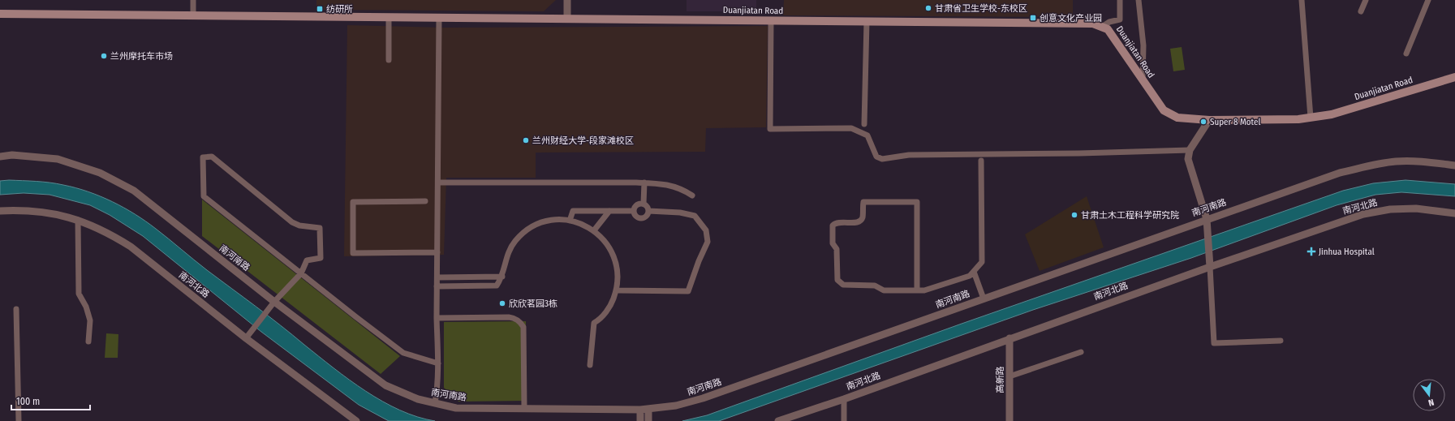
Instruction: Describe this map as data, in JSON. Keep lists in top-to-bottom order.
{
  "streets": {
    "main road": ["Duanjiatan Road"],
    "street": ["南河北路", "南河南路", "高新路"]
  },
  "crossings": [
    ["南河北路", "高新路"]
  ],
  "places": {
    "other": [
      "甘肃省卫生学校-东校区",
      "兰州摩托车市场",
      "Super 8 Motel",
      "兰州财经大学-段家滩校区",
      "甘肃土木工程科学研究院",
      "欣欣茗园3栋"
    ],
    "transit": ["纺研所", "创意文化产业园"],
    "health": ["Jinhua Hospital"]
  },
  "scale_bar": "100 m",
  "north": "bottom"
}
